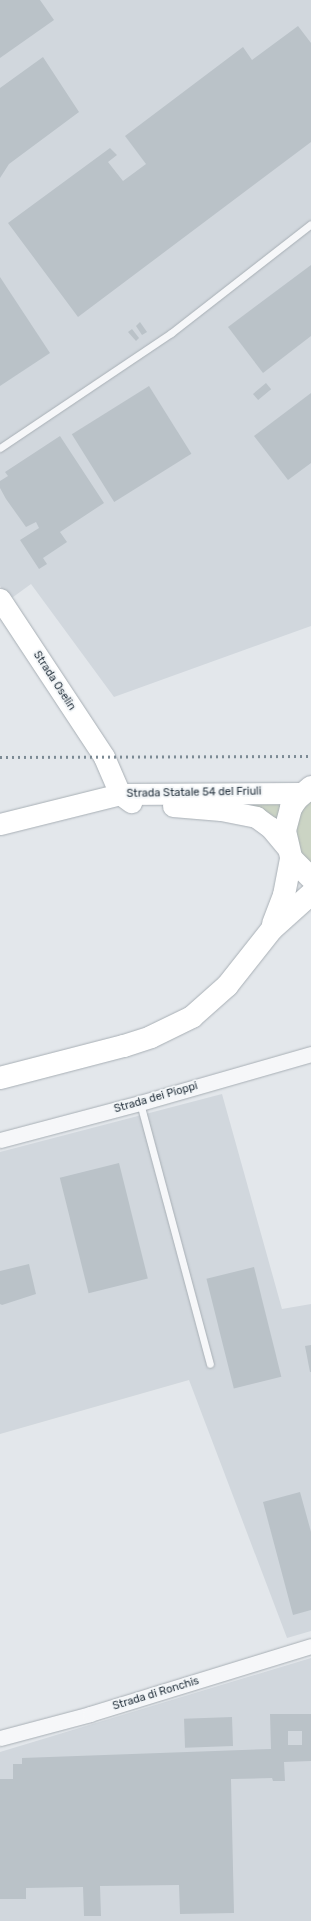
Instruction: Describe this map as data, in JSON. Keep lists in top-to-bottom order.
{
  "streets": {
    "main road": ["Strada Statale 54 del Friuli"],
    "street": ["Strada Oselin", "Strada dei Pioppi", "Strada di Ronchis"]
  },
  "crossings": [
    ["Strada Oselin", "Strada Statale 54 del Friuli"]
  ]
}
